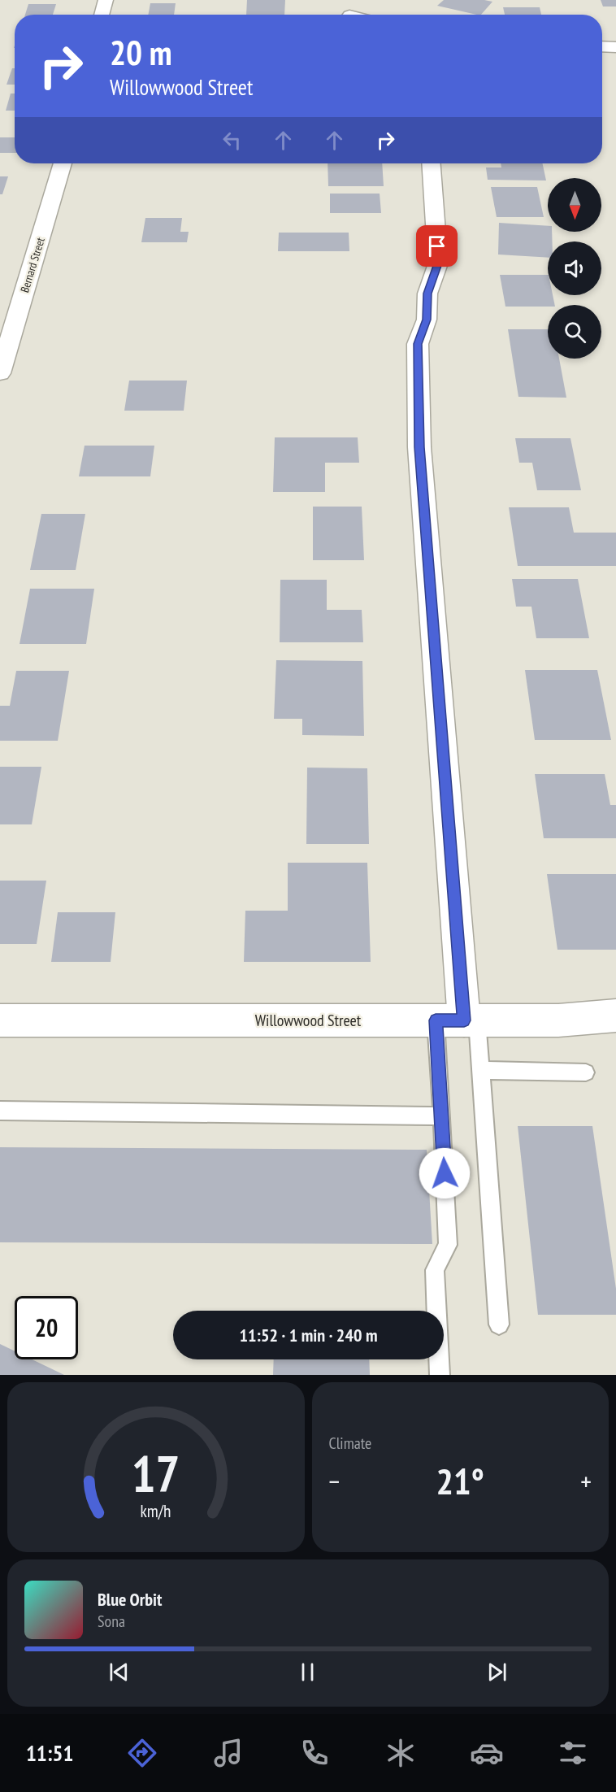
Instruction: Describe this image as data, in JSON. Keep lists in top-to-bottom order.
{
  "streets": {
    "street": ["Bernard Street", "Willowwood Street"]
  },
  "north": "bottom",
  "page": {
    "turn": ["20 m", "Willowwood Street"],
    "limit": "20",
    "trip": "11:52 · 1 min · 240 m",
    "tile": "Climate",
    "heat": ["−", "21°", "+"],
    "song": ["Blue Orbit", "Sona"],
    "tabs": "11:51",
    "gauge": ["17", "km/h"]
  }
}
